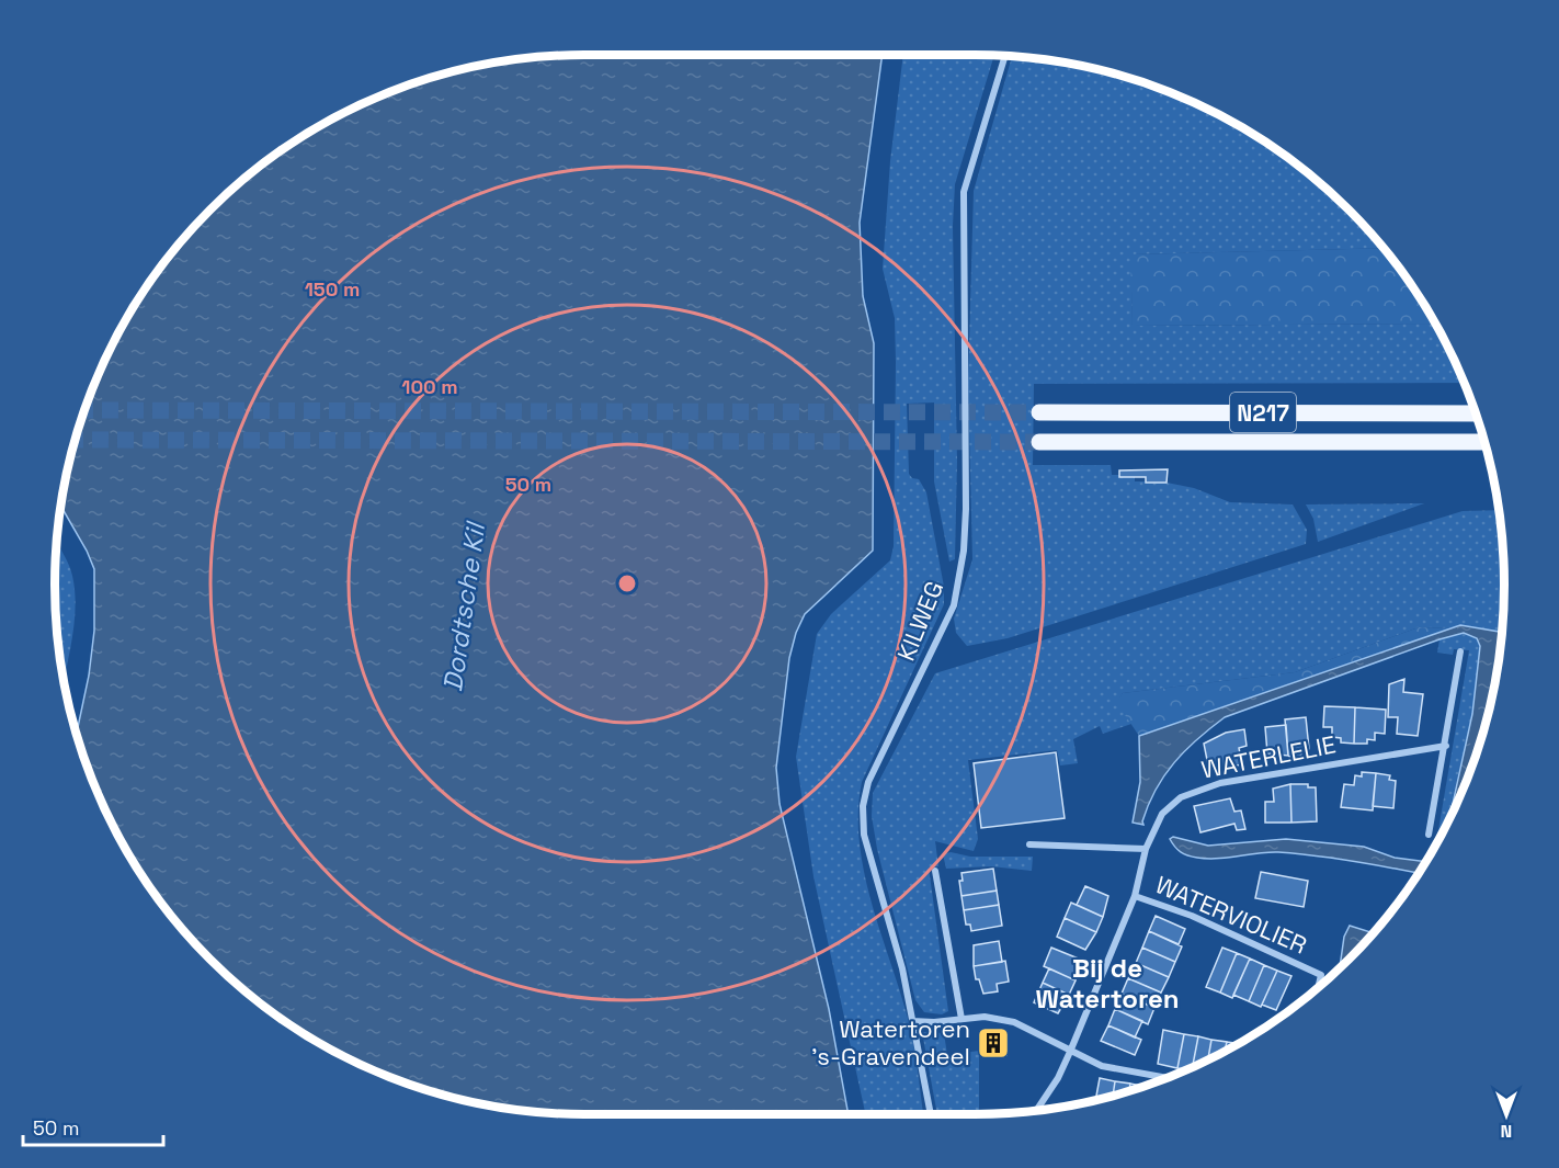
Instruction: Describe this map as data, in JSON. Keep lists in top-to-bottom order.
{
  "streets": {
    "main road": ["N217"],
    "street": ["KILWEG", "WATERLELIE", "WATERVIOLIER"]
  },
  "crossings": [
    ["WATERLELIE", "WATERVIOLIER"]
  ],
  "districts": ["Bij de Watertoren"],
  "water": ["Dordtsche Kil"],
  "places": {
    "building": ["Watertoren 's-Gravendeel"]
  },
  "scale_bar": "50 m",
  "north": "bottom",
  "rings": ["150 m", "100 m", "50 m"]
}
